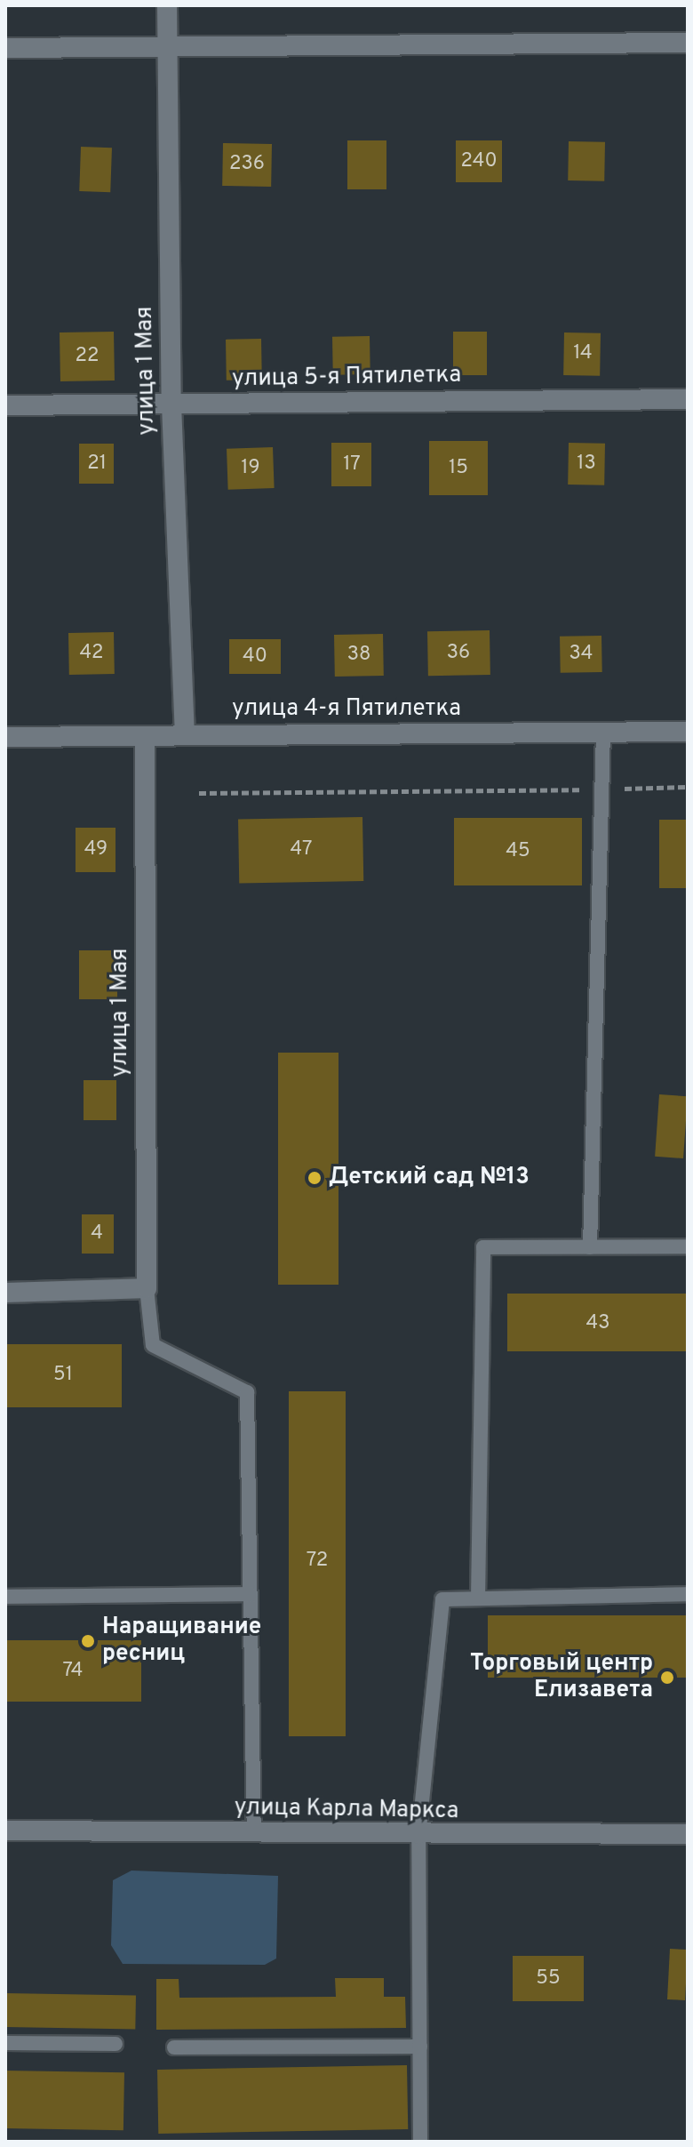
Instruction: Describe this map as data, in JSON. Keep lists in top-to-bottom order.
{
  "streets": {
    "street": [
      "улица 1 Мая",
      "улица 5-я Пятилетка",
      "улица 4-я Пятилетка",
      "улица Карла Маркса"
    ]
  },
  "crossings": [
    ["улица 1 Мая", "улица 5-я Пятилетка"],
    ["улица 1 Мая", "улица 4-я Пятилетка"]
  ],
  "places": ["Детский сад №13", "Наращивание ресниц", "Торговый центр Елизавета"],
  "house_numbers": [
    "240",
    "236",
    "14",
    "22",
    "21",
    "13",
    "17",
    "19",
    "15",
    "42",
    "36",
    "34",
    "38",
    "40",
    "49",
    "47",
    "45",
    "4",
    "43",
    "51",
    "72",
    "74",
    "55"
  ]
}
